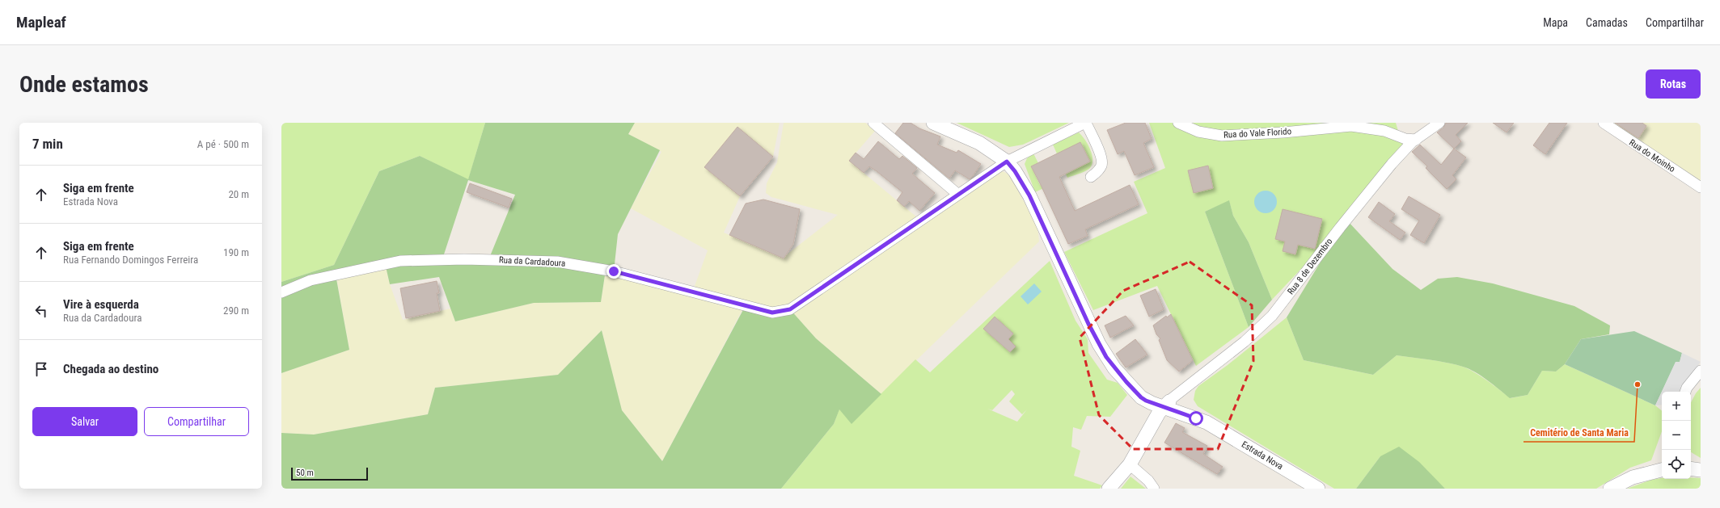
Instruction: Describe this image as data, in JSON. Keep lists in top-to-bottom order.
{
  "streets": {
    "street": [
      "Rua do Vale Florido",
      "Rua do Moinho",
      "Rua da Cardadoura",
      "Rua 8 de Dezembro",
      "Estrada Nova"
    ]
  },
  "crossings": [
    ["Rua do Vale Florido", "Rua 8 de Dezembro"],
    ["Rua da Cardadoura", "Estrada Nova"],
    ["Rua 8 de Dezembro", "Estrada Nova"]
  ],
  "places": ["Cemitério de Santa Maria"],
  "scale_bar": "50 m",
  "page": {
    "header": "Mapleaf",
    "nav": ["Mapa", "Camadas", "Compartilhar"],
    "buttons": [
      "Rotas",
      ["Salvar", "Compartilhar"]
    ],
    "title": "Onde estamos",
    "heading": ["7 min", "A pé · 500 m"],
    "list": [
      ["Siga em frente", "Estrada Nova", "20 m"],
      ["Siga em frente", "Rua Fernando Domingos Ferreira", "190 m"],
      ["Vire à esquerda", "Rua da Cardadoura", "290 m"],
      "Chegada ao destino"
    ],
    "map_buttons": ["+", "−"],
    "scale": "50 m"
  }
}
